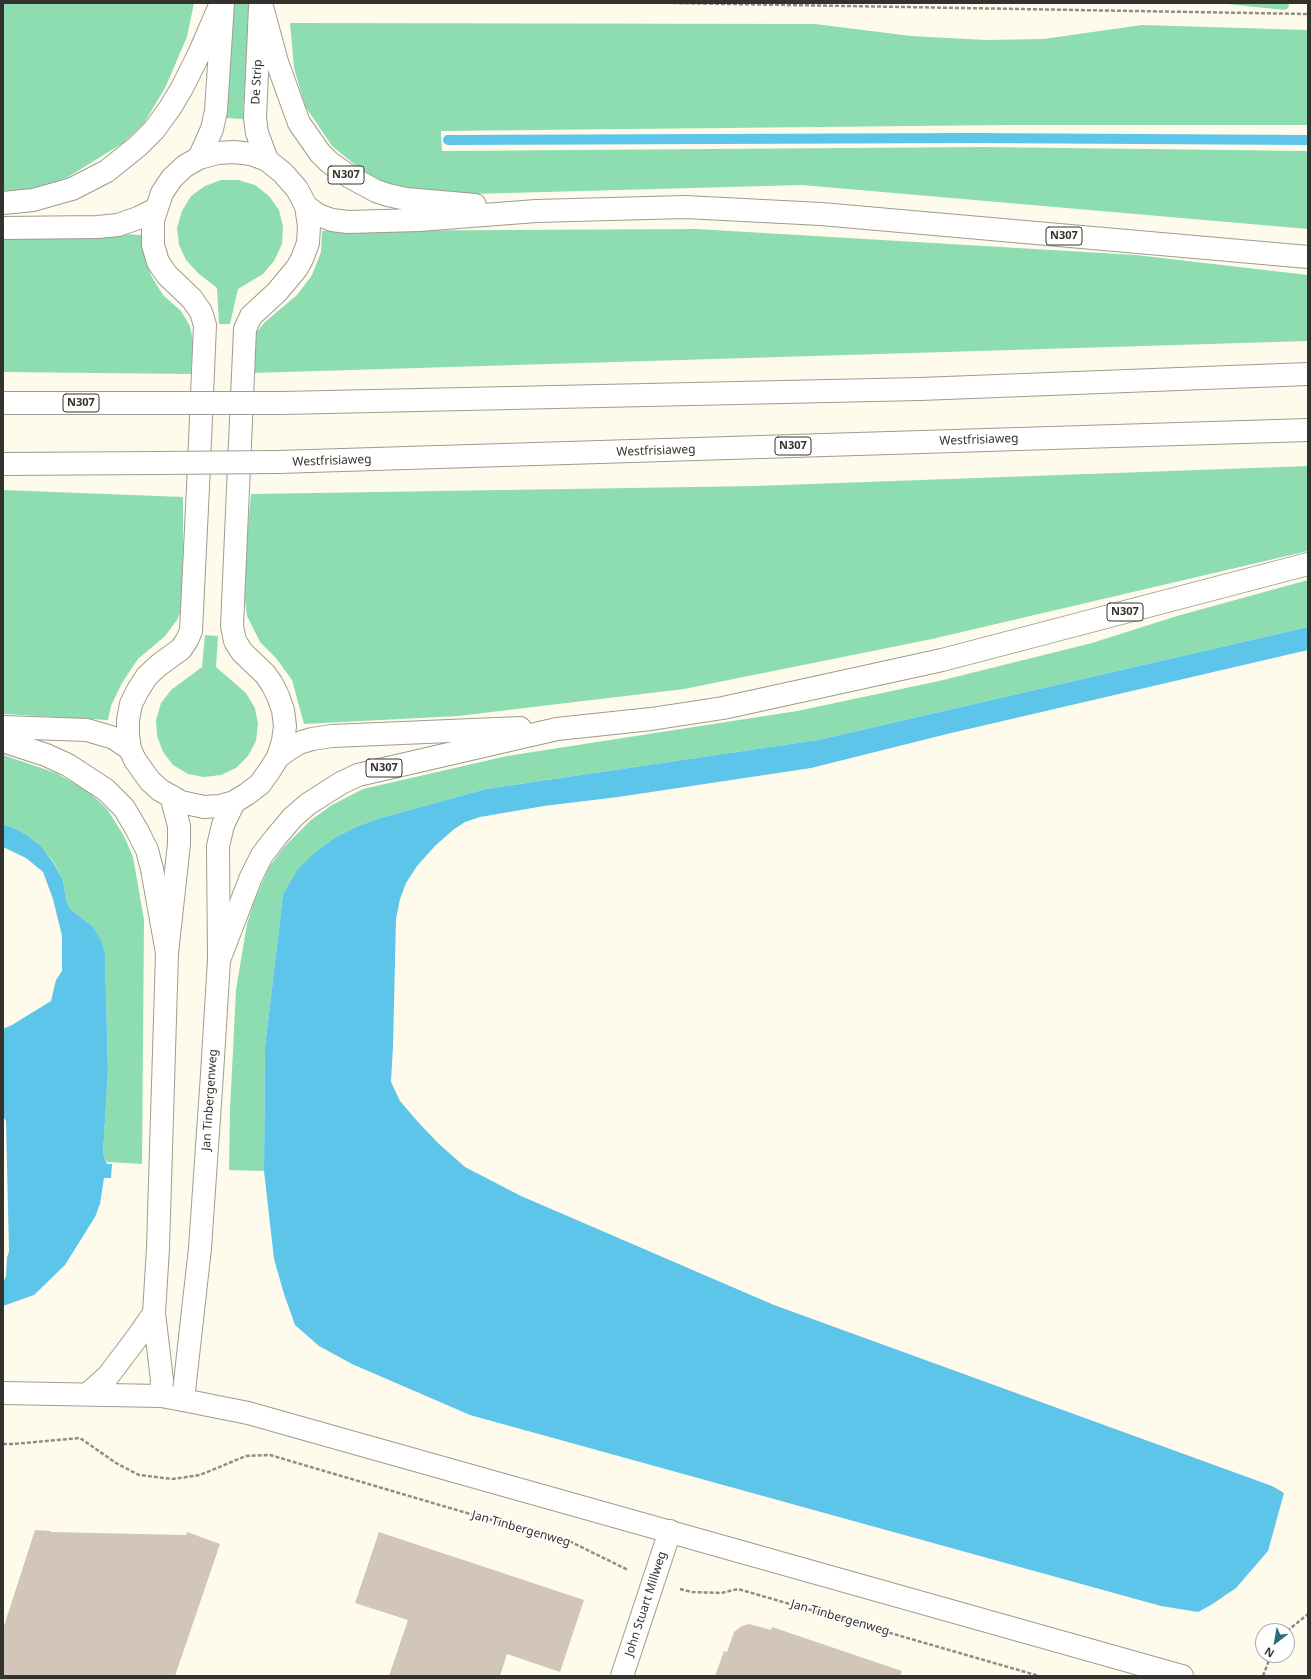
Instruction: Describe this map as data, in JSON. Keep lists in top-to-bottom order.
{
  "streets": {
    "main road": [
      "De Strip",
      "N307",
      "Westfrisiaweg",
      "Jan Tinbergenweg",
      "John Stuart Millweg"
    ]
  },
  "crossings": [
    ["De Strip", "N307"],
    ["N307", "Jan Tinbergenweg"],
    ["Jan Tinbergenweg", "John Stuart Millweg"]
  ],
  "north": "bottom left"
}
